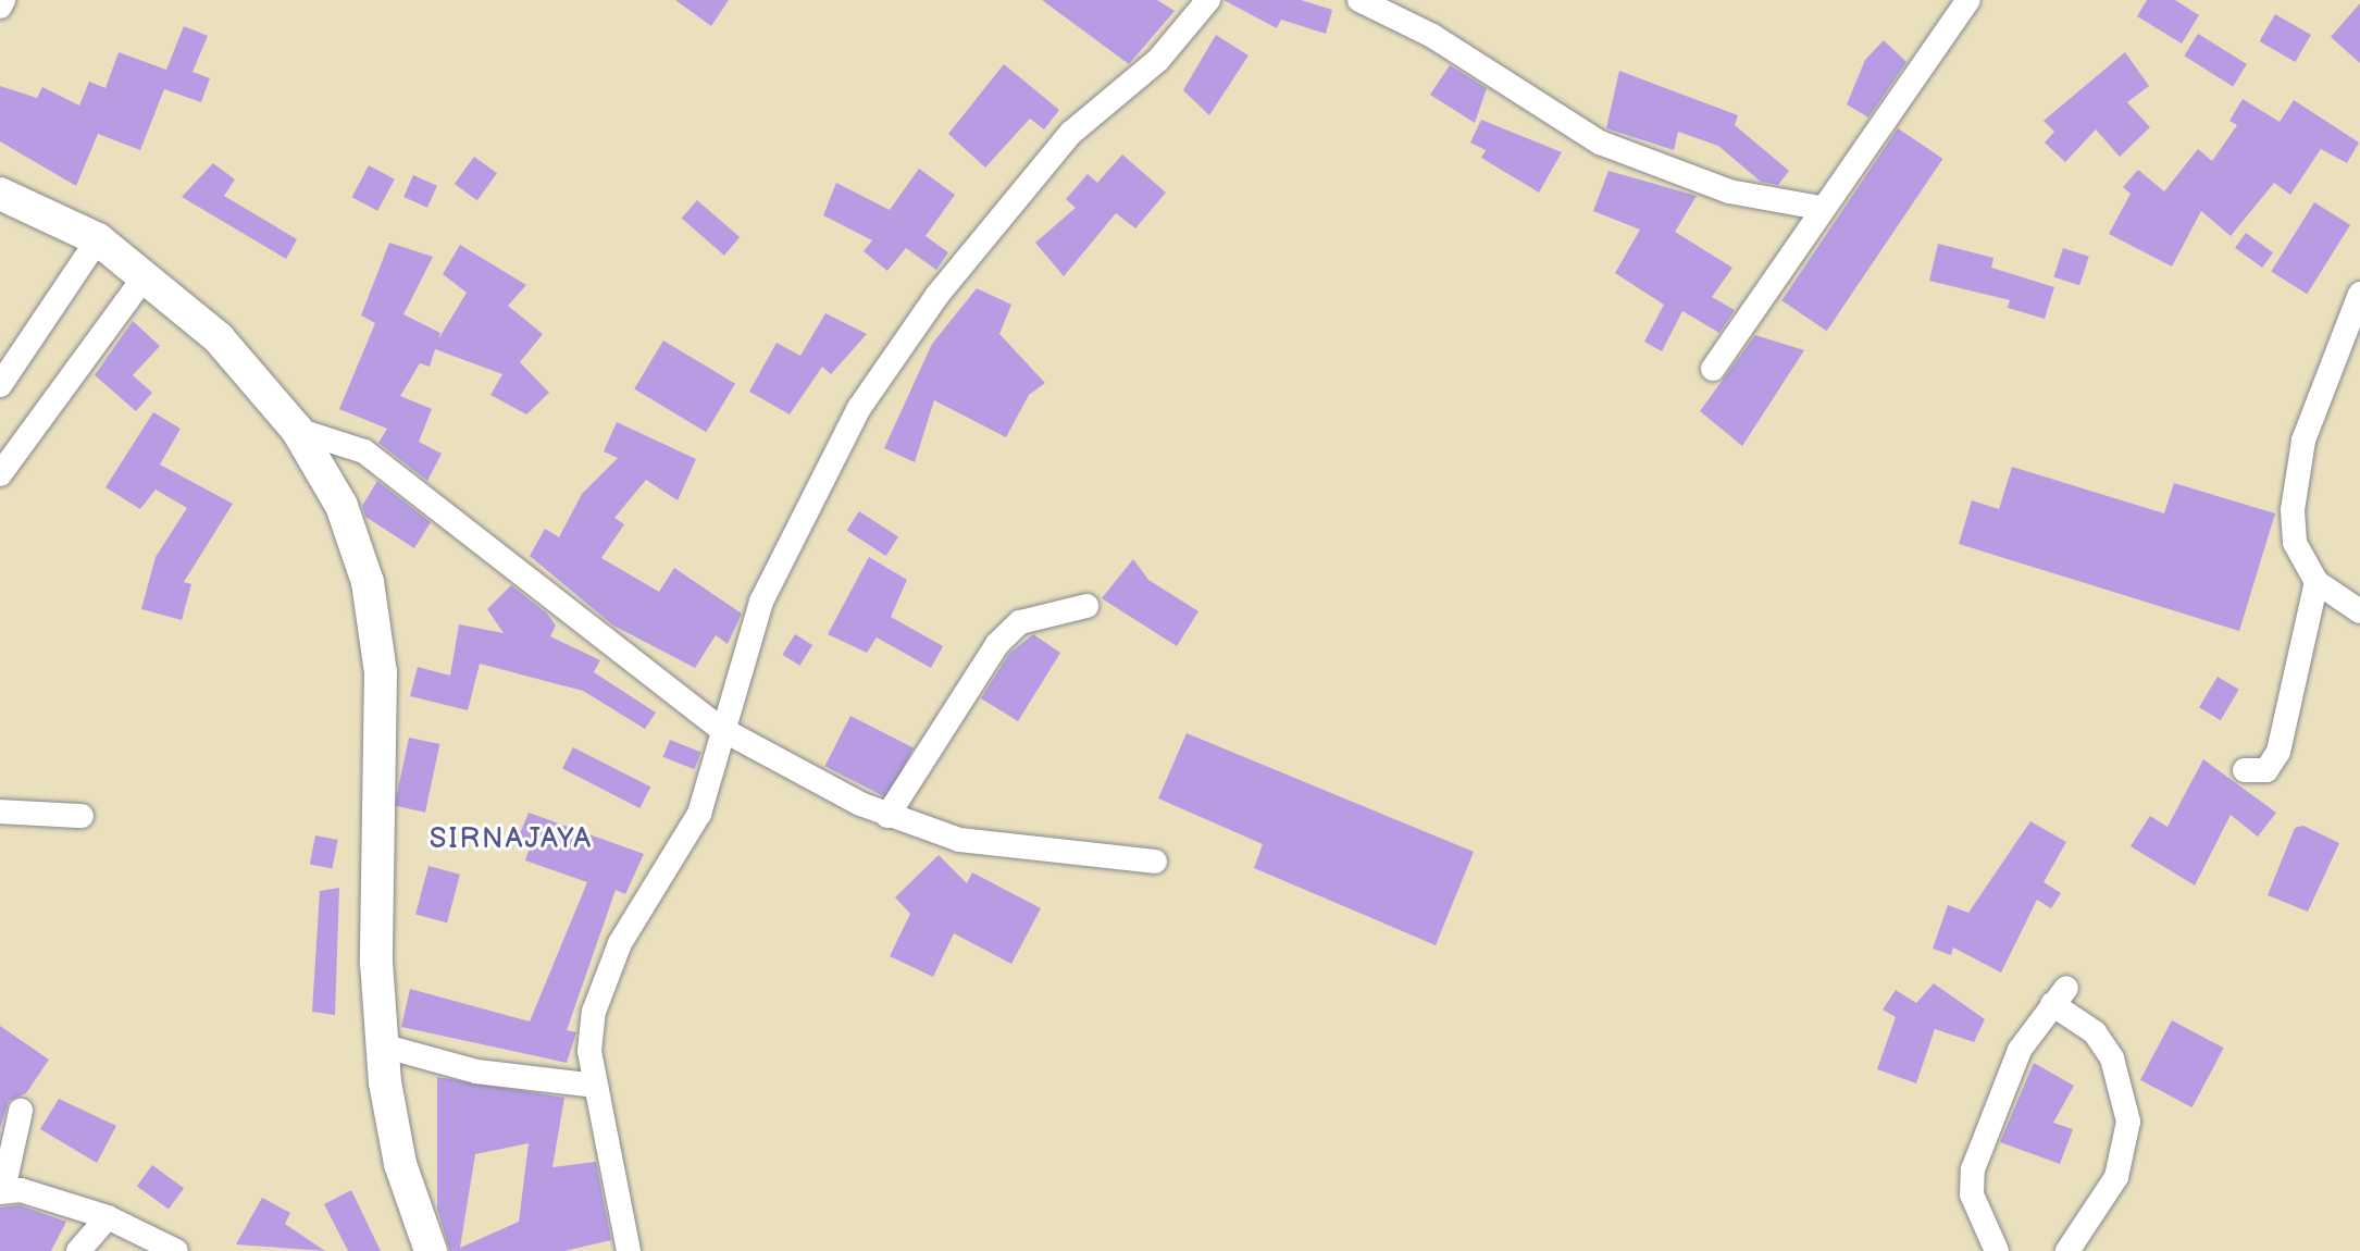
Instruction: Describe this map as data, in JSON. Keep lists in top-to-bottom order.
{
  "districts": ["SIRNAJAYA"]
}
